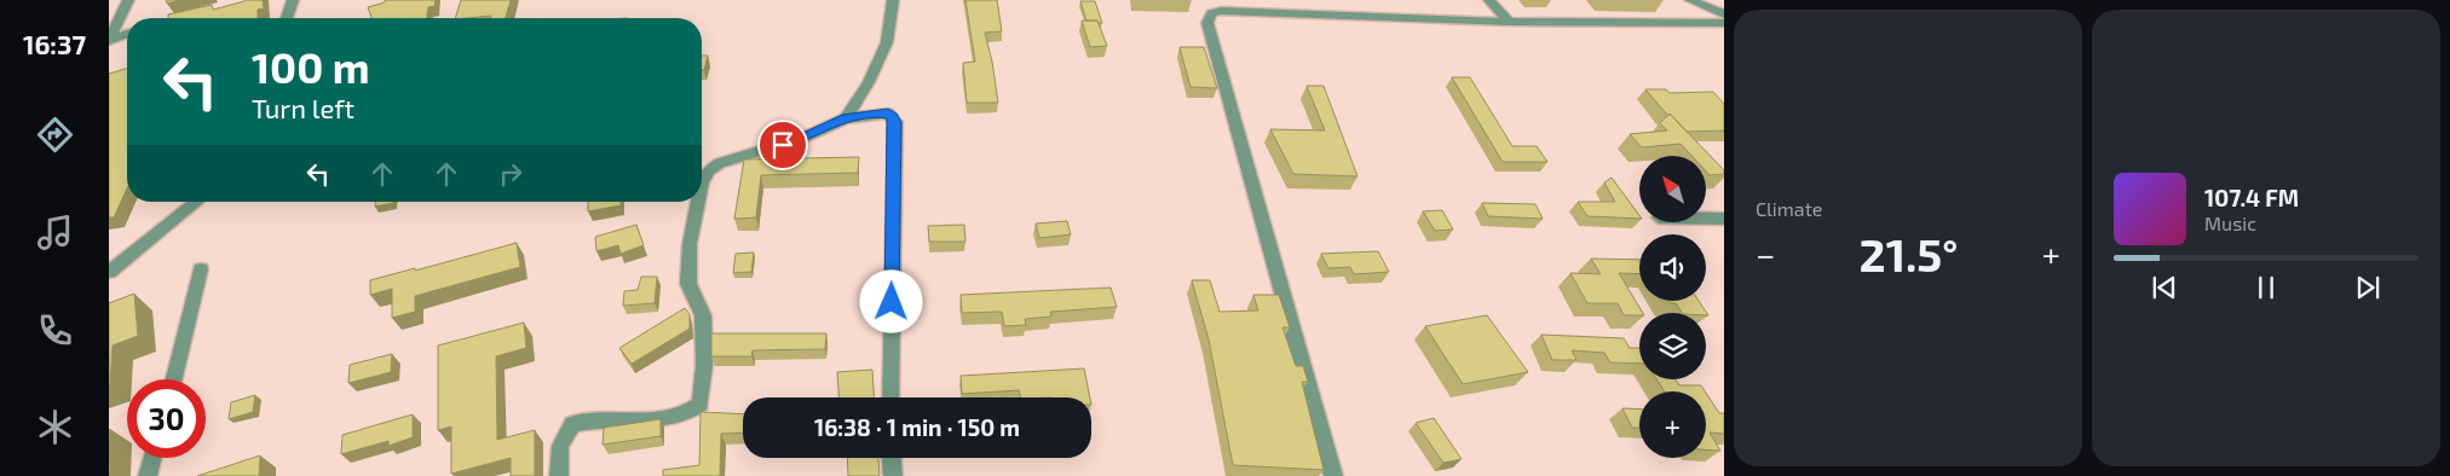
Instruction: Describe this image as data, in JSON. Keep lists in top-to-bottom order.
{
  "north": "top left",
  "page": {
    "tabs": "16:37",
    "tile": "Climate",
    "turn": ["100 m", "Turn left"],
    "map_buttons": "+",
    "song": ["107.4 FM", "Music"],
    "heat": ["−", "21.5°", "+"],
    "limit": "30",
    "trip": "16:38 · 1 min · 150 m"
  }
}
